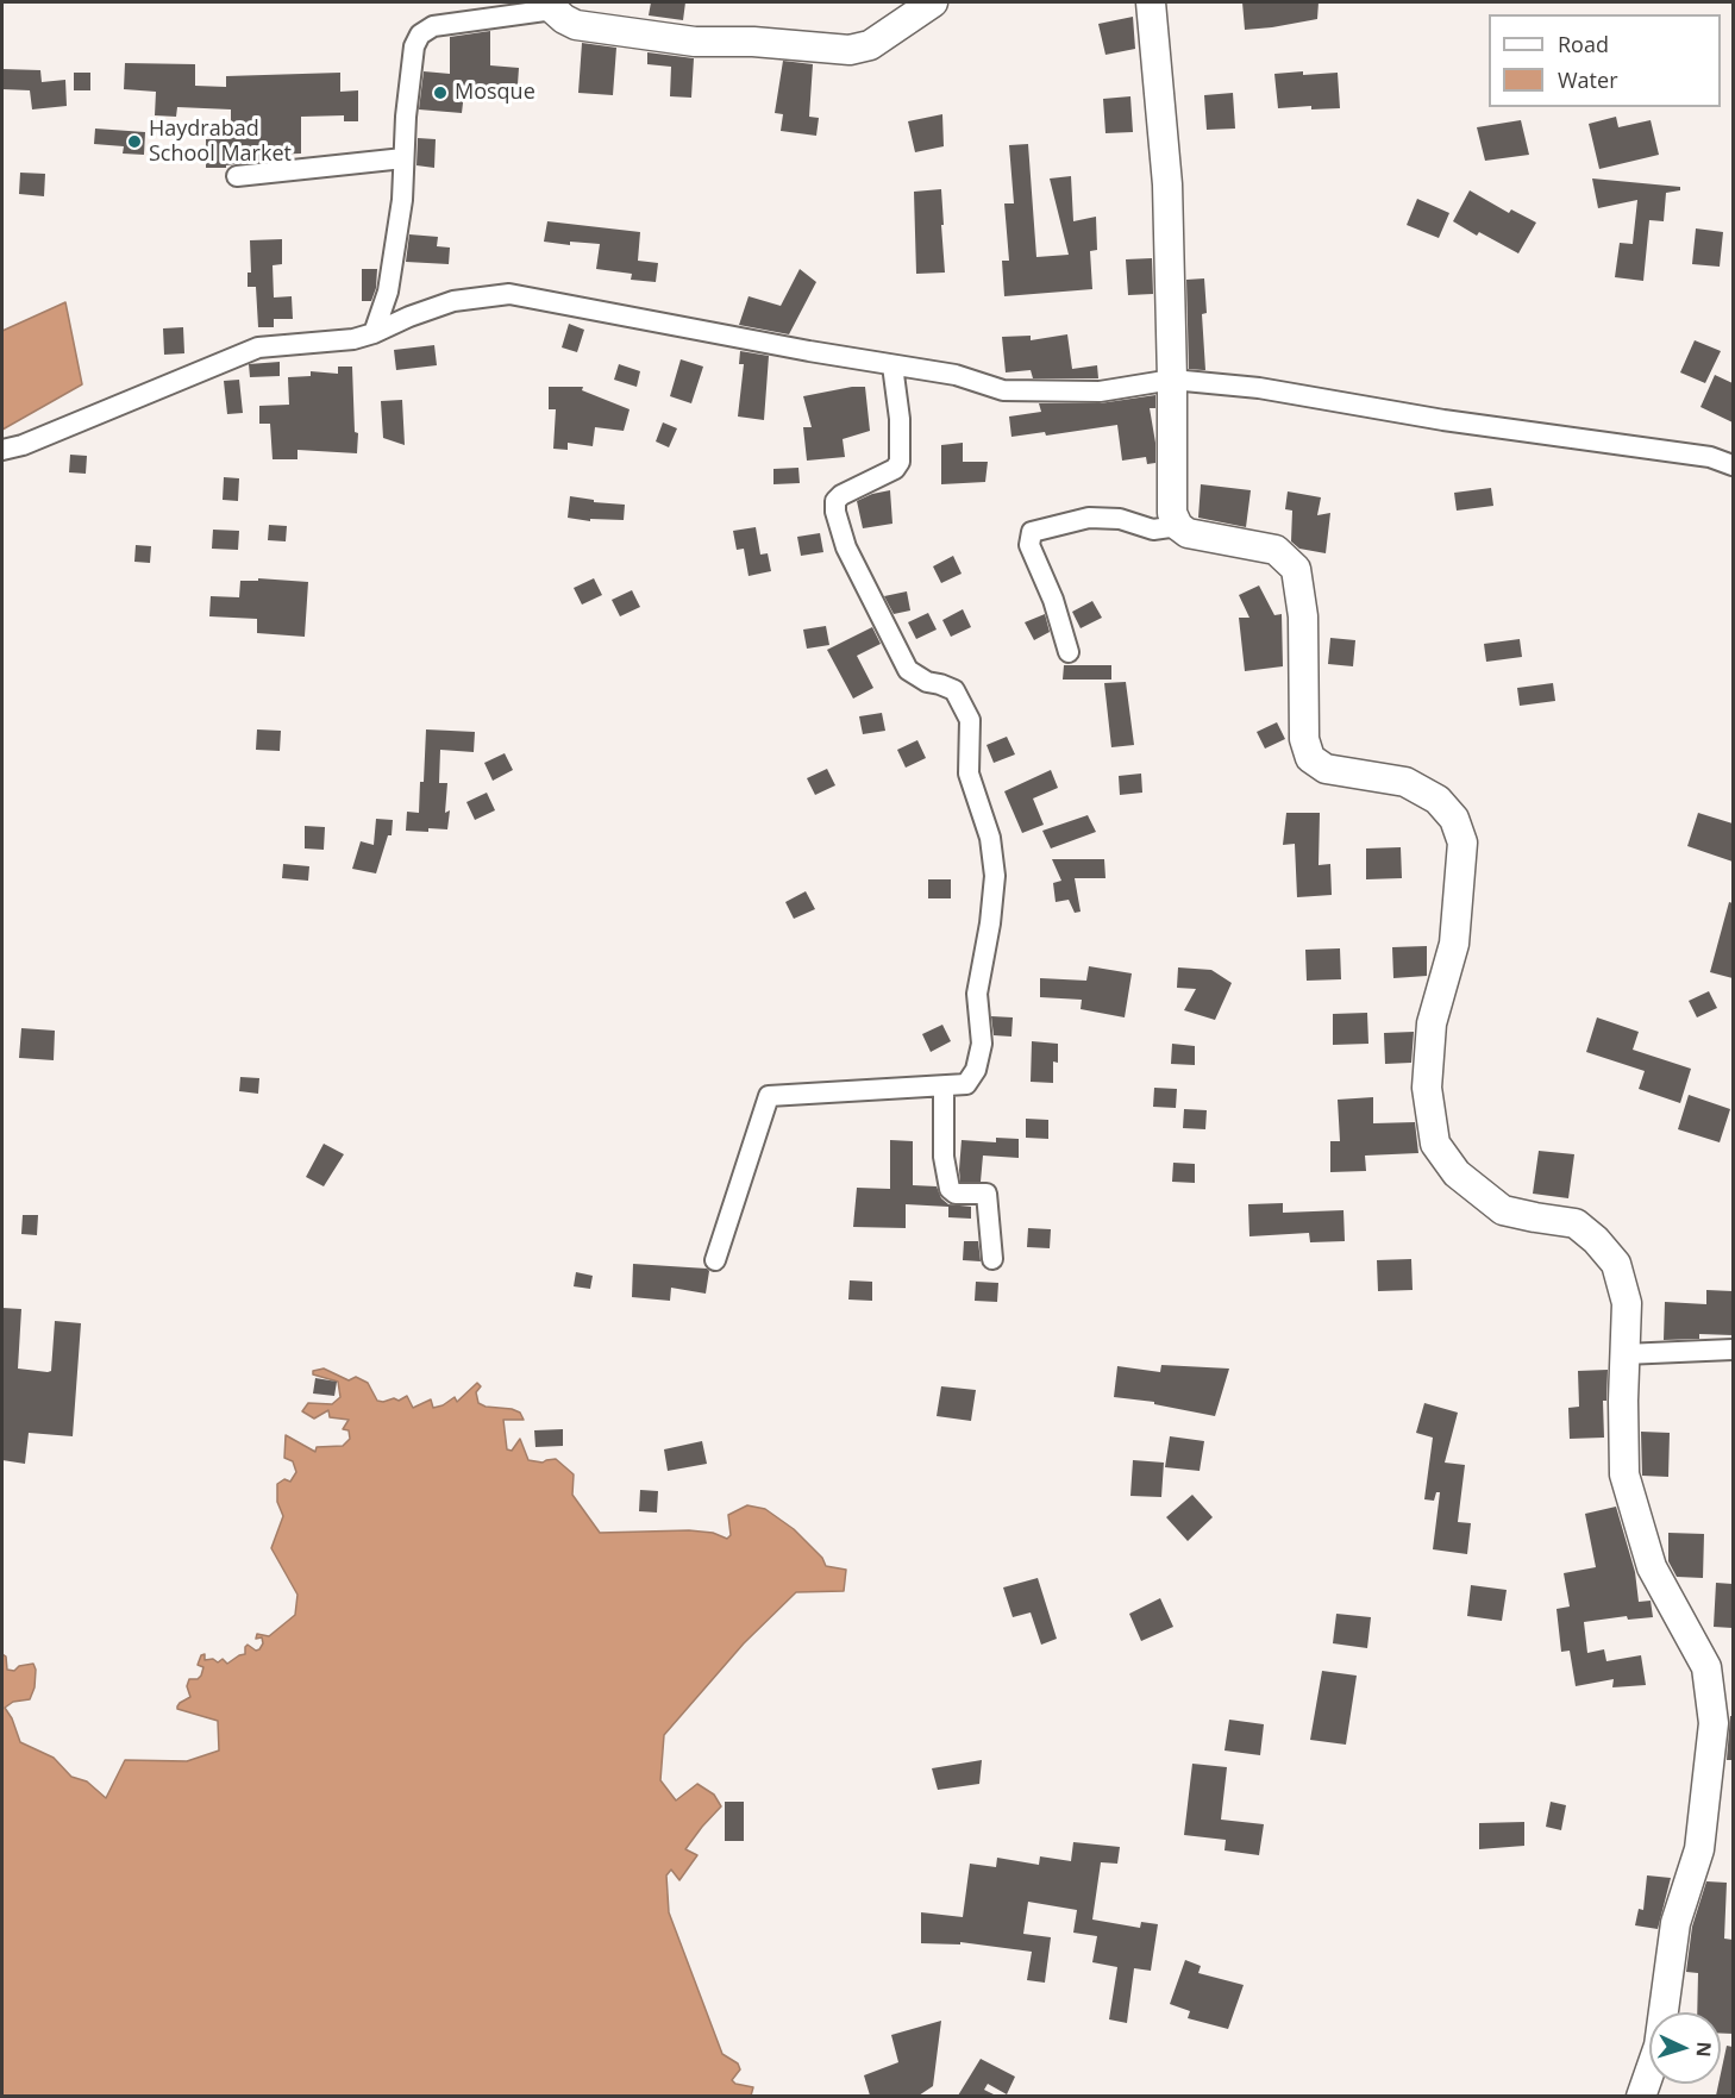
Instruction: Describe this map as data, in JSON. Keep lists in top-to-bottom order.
{
  "places": ["Mosque", "Haydrabad School Market"],
  "legend": ["Road", "Water"],
  "north": "right"
}
